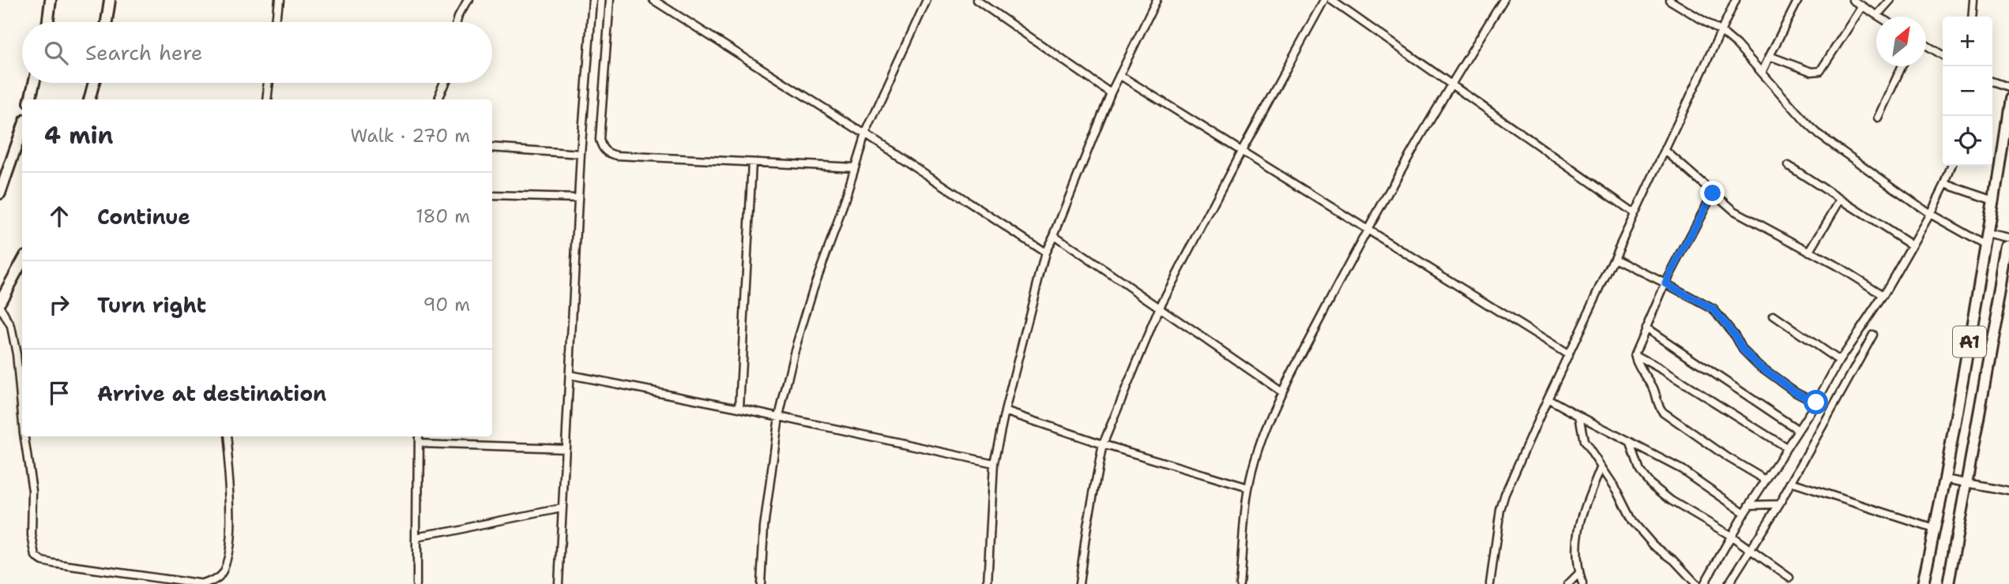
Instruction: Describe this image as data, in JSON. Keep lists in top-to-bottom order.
{
  "streets": {
    "main road": ["A1"]
  },
  "north": "top right",
  "page": {
    "map_buttons": ["+", "−"],
    "search": "Search here",
    "heading": ["4 min", "Walk · 270 m"],
    "list": [
      ["Continue", "180 m"],
      ["Turn right", "90 m"],
      "Arrive at destination"
    ]
  }
}
